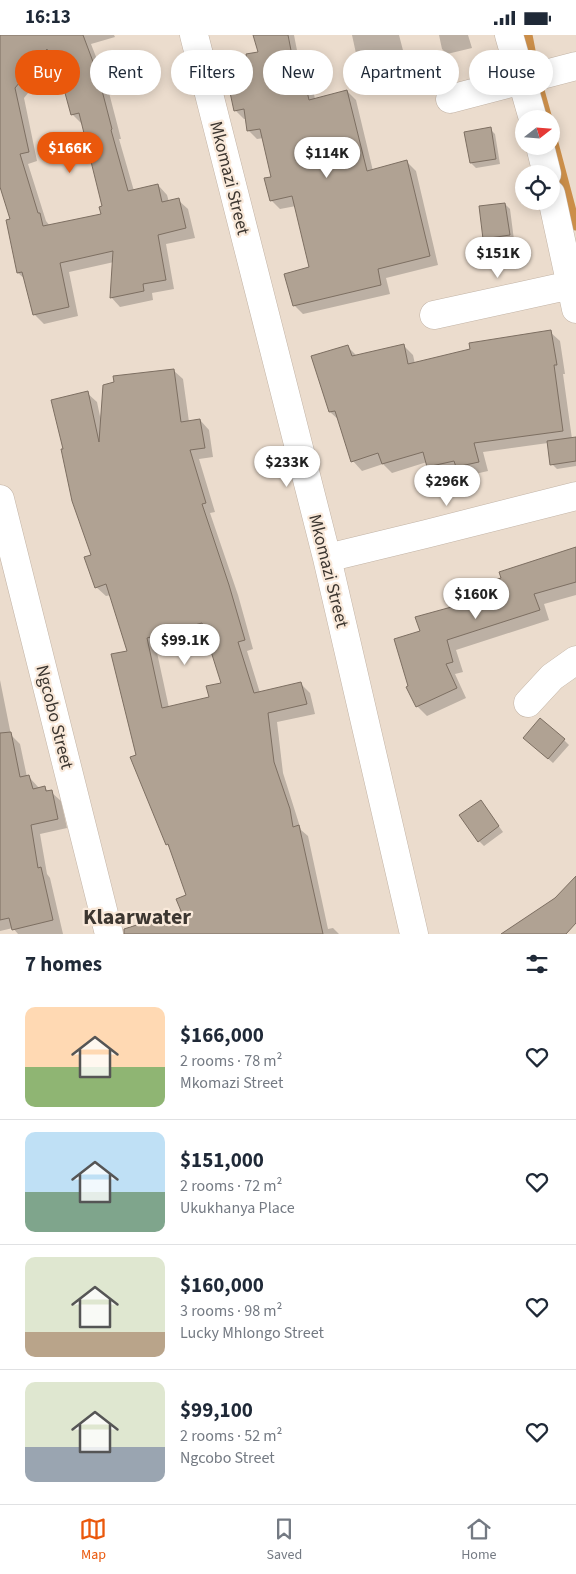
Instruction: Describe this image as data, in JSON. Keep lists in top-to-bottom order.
{
  "streets": {
    "street": ["Mkomazi Street", "Ngcobo Street"]
  },
  "districts": ["Klaarwater"],
  "north": "right",
  "page": {
    "status": "16:13",
    "chip": [
      "Buy",
      "Rent",
      "Filters",
      "New",
      "Apartment",
      "House"
    ],
    "price": [
      "$166K",
      "$114K",
      "$151K",
      "$233K",
      "$296K",
      "$160K",
      "$99.1K"
    ],
    "heading": "7 homes",
    "list": [
      {
        "name": "$166,000",
        "note": "2 rooms · 78 m² · Mkomazi Street"
      },
      {
        "name": "$151,000",
        "note": "2 rooms · 72 m² · Ukukhanya Place"
      },
      {
        "name": "$160,000",
        "note": "3 rooms · 98 m² · Lucky Mhlongo Street"
      },
      {
        "name": "$99,100",
        "note": "2 rooms · 52 m² · Ngcobo Street"
      }
    ],
    "tabs": ["Map", "Saved", "Home"]
  }
}
